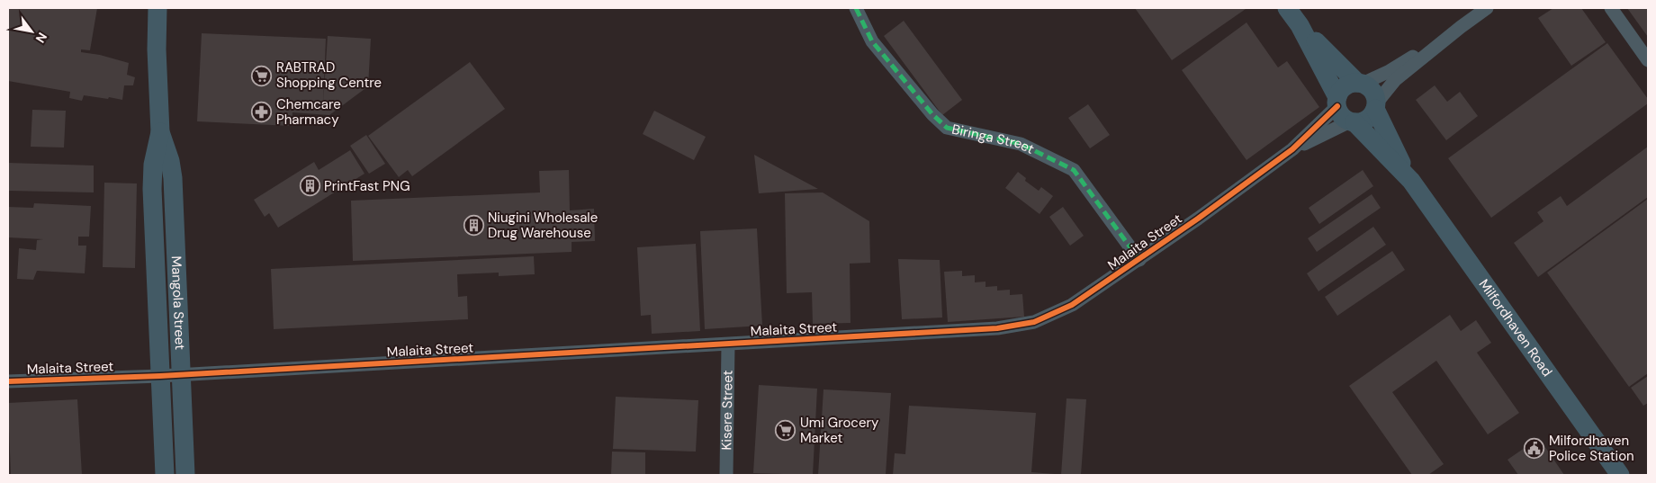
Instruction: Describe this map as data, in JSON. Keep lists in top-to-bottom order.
{
  "streets": {
    "main road": ["Mangola Street", "Milfordhaven Road"],
    "street": ["Biringa Street", "Malaita Street", "Kisere Street"]
  },
  "crossings": [
    ["Biringa Street", "Malaita Street"],
    ["Malaita Street", "Mangola Street"],
    ["Malaita Street", "Milfordhaven Road"],
    ["Malaita Street", "Kisere Street"]
  ],
  "places": {
    "supermarket": ["RABTRAD Shopping Centre", "Umi Grocery Market"],
    "pharmacy": ["Chemcare Pharmacy"],
    "building": ["PrintFast PNG", "Niugini Wholesale Drug Warehouse"],
    "public building": ["Milfordhaven Police Station"]
  },
  "north": "bottom right"
}
